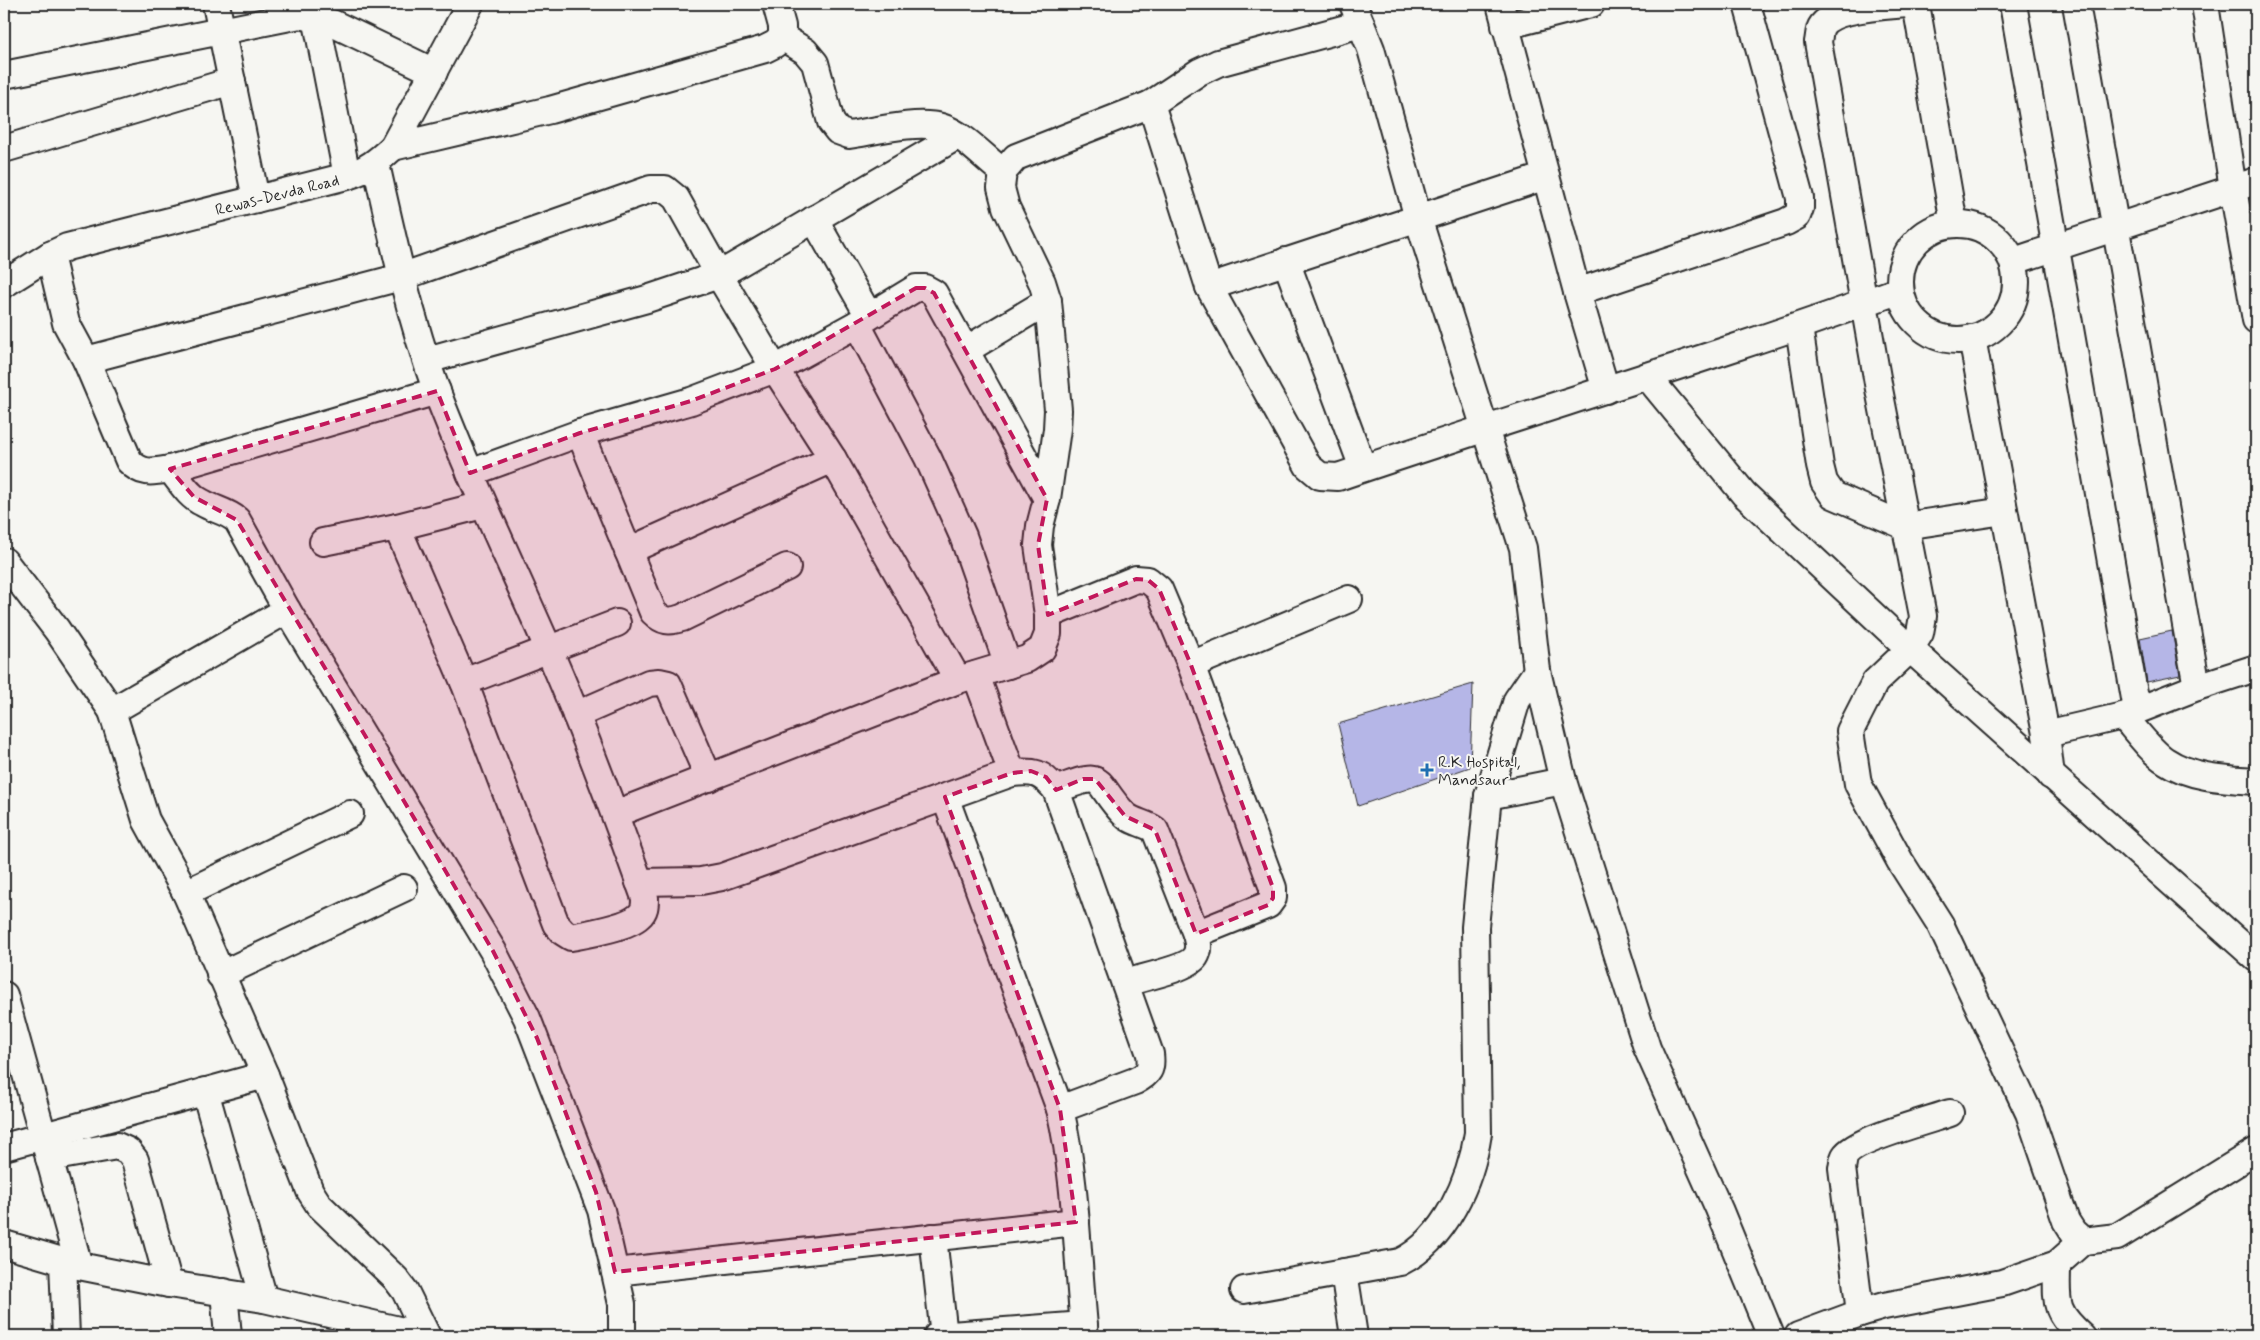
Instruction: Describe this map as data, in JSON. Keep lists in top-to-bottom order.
{
  "streets": {
    "street": ["Rewas-Devda Road"]
  },
  "places": {
    "health": ["R.K Hospital, Mandsaur"]
  }
}
